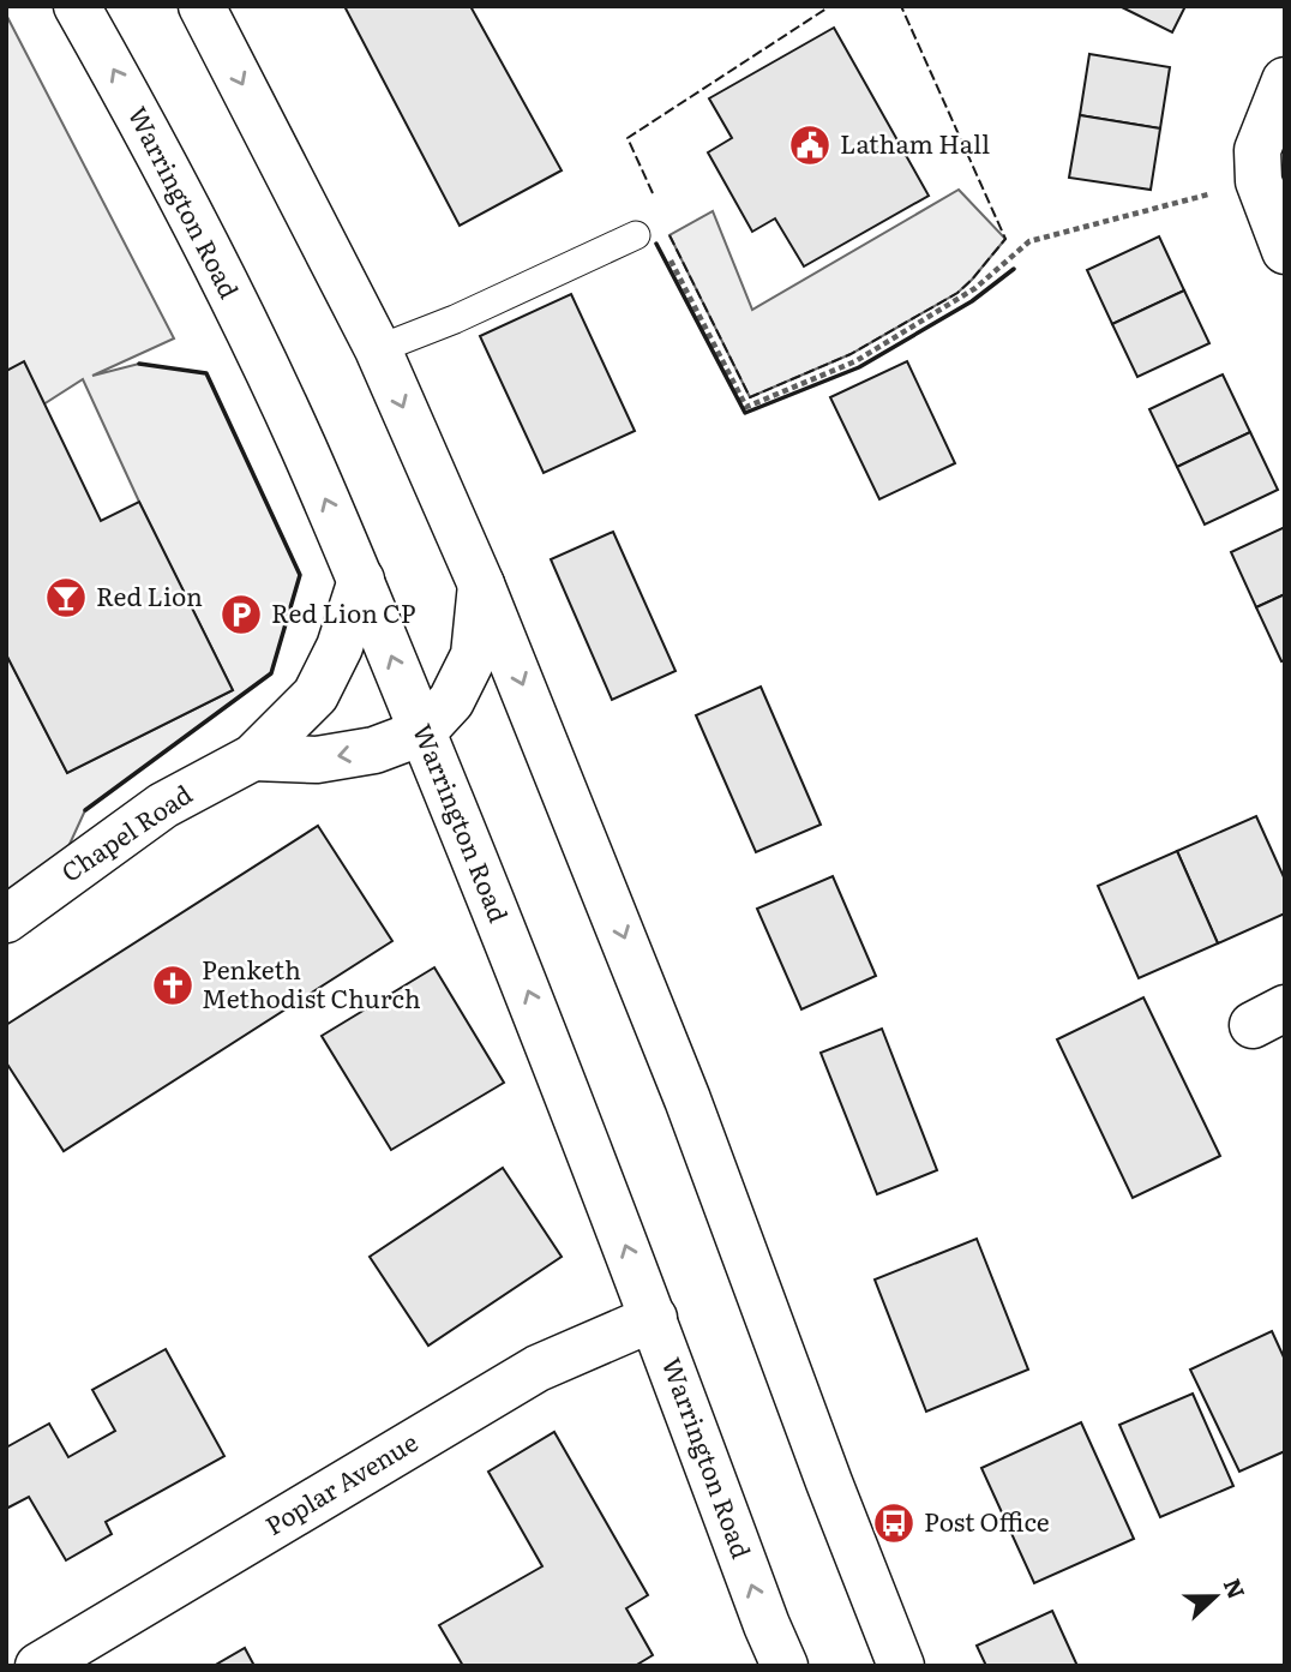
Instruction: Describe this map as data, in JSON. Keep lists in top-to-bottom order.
{
  "streets": {
    "main road": ["Warrington Road", "Chapel Road", "Poplar Avenue"]
  },
  "crossings": [
    ["Warrington Road", "Chapel Road"],
    ["Warrington Road", "Poplar Avenue"]
  ],
  "places": {
    "public building": ["Latham Hall"],
    "bar": ["Red Lion"],
    "parking": ["Red Lion CP"],
    "church": ["Penketh Methodist Church"],
    "bus stop": ["Post Office"]
  },
  "north": "right"
}
